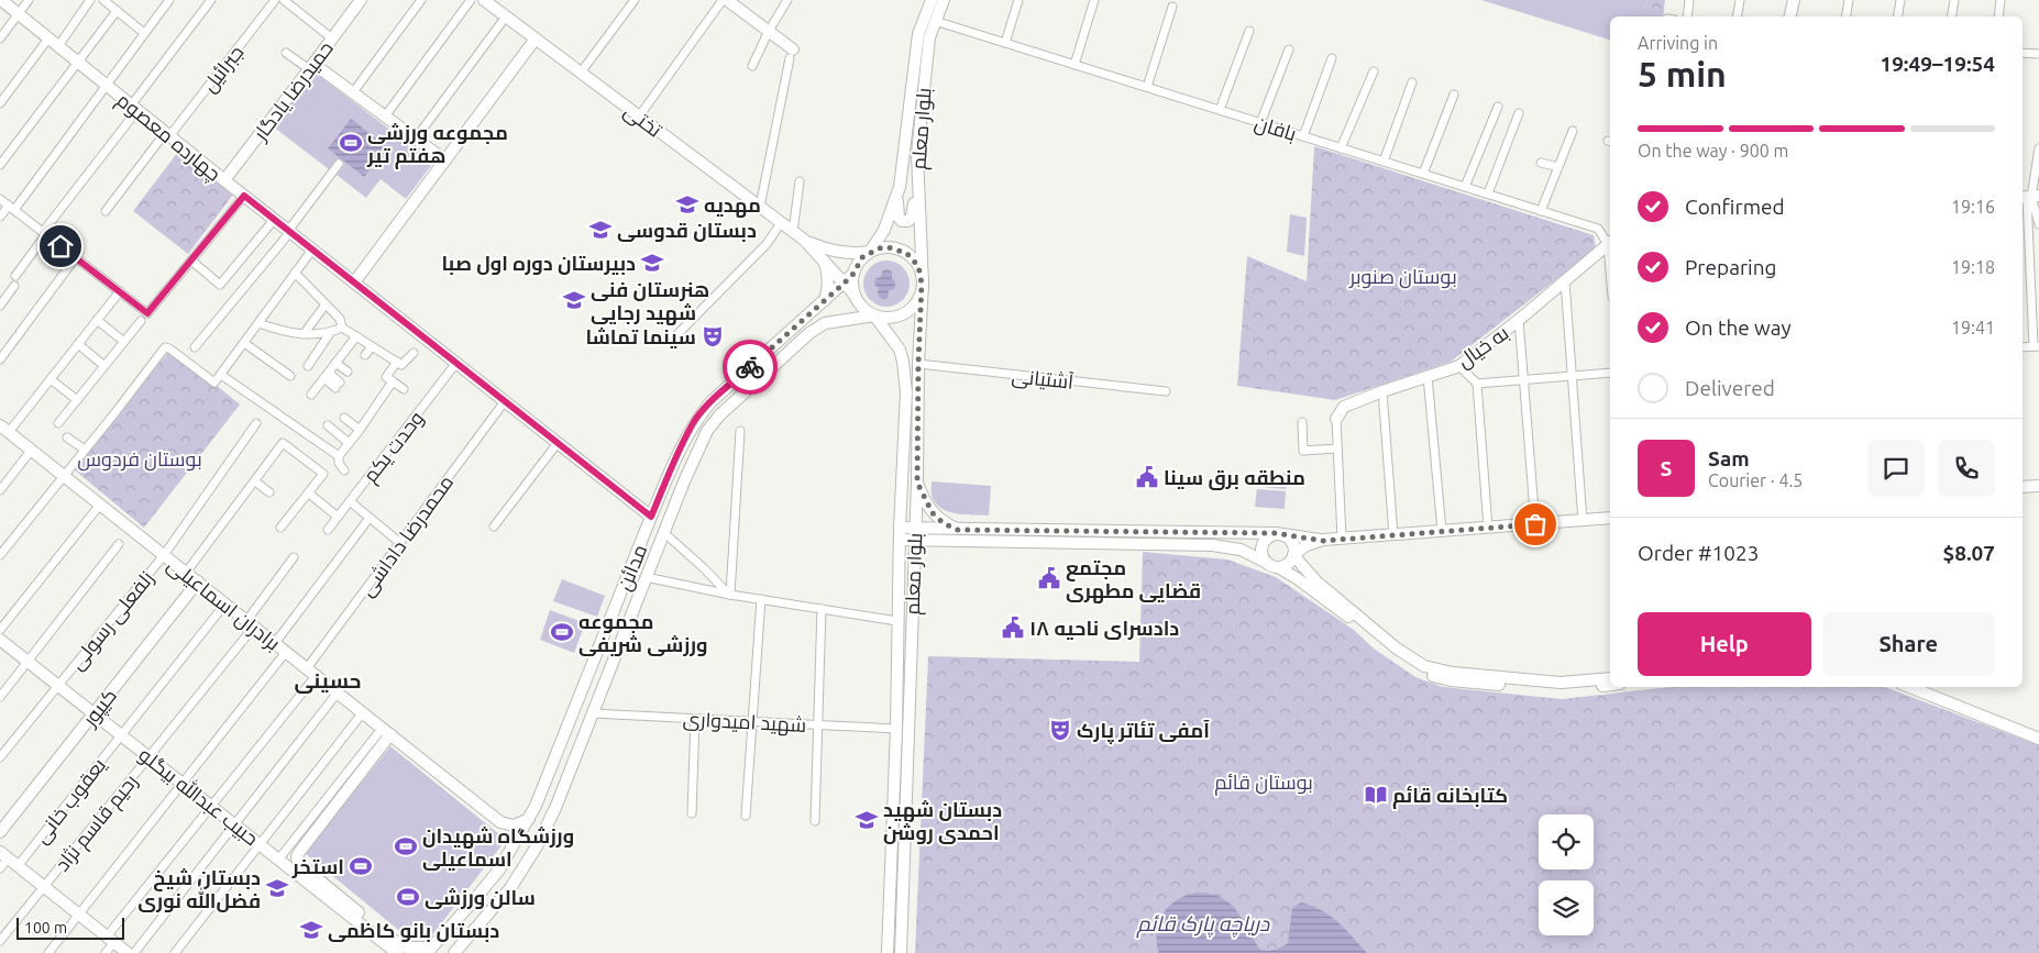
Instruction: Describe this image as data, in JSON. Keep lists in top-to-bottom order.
{
  "streets": {
    "main road": [
      "حمیدرضا یادگار",
      "تختی",
      "بلوار معلم",
      "چهارده معصوم",
      "به خیال",
      "مدائن",
      "برادران اسماعیلی",
      "کیپور",
      "حبیب عبدالله بیگلو"
    ],
    "street": [
      "جبرائیل",
      "بافان",
      "آشتیانی",
      "وحدت یکم",
      "محمدرضا داداشی",
      "زلفعلی رسولی",
      "شهيد امیدواری",
      "یعقوب خانی",
      "رحیم قاسم نژاد"
    ]
  },
  "crossings": [
    ["جبرائیل", "چهارده معصوم"],
    ["حمیدرضا یادگار", "چهارده معصوم"],
    ["تختی", "بلوار معلم"],
    ["تختی", "مدائن"],
    ["بافان", "بلوار معلم"],
    ["بافان", "به خیال"],
    ["بلوار معلم", "آشتیانی"],
    ["بلوار معلم", "مدائن"],
    ["بلوار معلم", "شهيد امیدواری"],
    ["چهارده معصوم", "وحدت یکم"],
    ["چهارده معصوم", "محمدرضا داداشی"],
    ["چهارده معصوم", "مدائن"],
    ["محمدرضا داداشی", "برادران اسماعیلی"],
    ["محمدرضا داداشی", "حبیب عبدالله بیگلو"],
    ["مدائن", "برادران اسماعیلی"],
    ["مدائن", "شهيد امیدواری"],
    ["برادران اسماعیلی", "زلفعلی رسولی"],
    ["برادران اسماعیلی", "کیپور"],
    ["برادران اسماعیلی", "یعقوب خانی"],
    ["برادران اسماعیلی", "رحیم قاسم نژاد"],
    ["زلفعلی رسولی", "حبیب عبدالله بیگلو"],
    ["کیپور", "حبیب عبدالله بیگلو"],
    ["حبیب عبدالله بیگلو", "یعقوب خانی"],
    ["حبیب عبدالله بیگلو", "رحیم قاسم نژاد"]
  ],
  "districts": ["حسینی"],
  "water": ["دریاچه پارک قائم"],
  "parks": ["بوستان صنوبر", "بوستان فردوس", "بوستان قائم"],
  "places": {
    "sports": [
      "مجموعه ورزشی هفتم تیر",
      "مجموعه ورزشی شریفی",
      "ورزشگاه شهیدان اسماعیلی",
      "استخر",
      "سالن ورزشی"
    ],
    "school or university": [
      "مهدیه",
      "دبستان قدوسی",
      "دبیرستان دوره اول صبا",
      "هنرستان فنی شهید رجایی",
      "دبستان شهید احمدی روشن",
      "دبستان شیخ فضل‌الله نوری",
      "دبستان بانو کاظمی"
    ],
    "theatre": ["سینما تماشا", "آمفی تئاتر پارک"],
    "public building": ["منطقه برق سینا", "مجتمع قضایی مطهری", "دادسرای ناحیه ۱۸"],
    "library": ["کتابخانه قائم"]
  },
  "scale_bar": "100 m",
  "page": {
    "heading": ["5 min", "Arriving in", "19:49–19:54"],
    "panel": [
      "Sam",
      "Courier · 4.5",
      "Order #1023",
      "$8.07"
    ],
    "bar": "On the way · 900 m",
    "list": [
      ["Confirmed", "19:16"],
      ["Preparing", "19:18"],
      ["On the way", "19:41"],
      "Delivered"
    ],
    "round": "S",
    "buttons": ["Help", "Share"],
    "scale": "100 m"
  }
}
